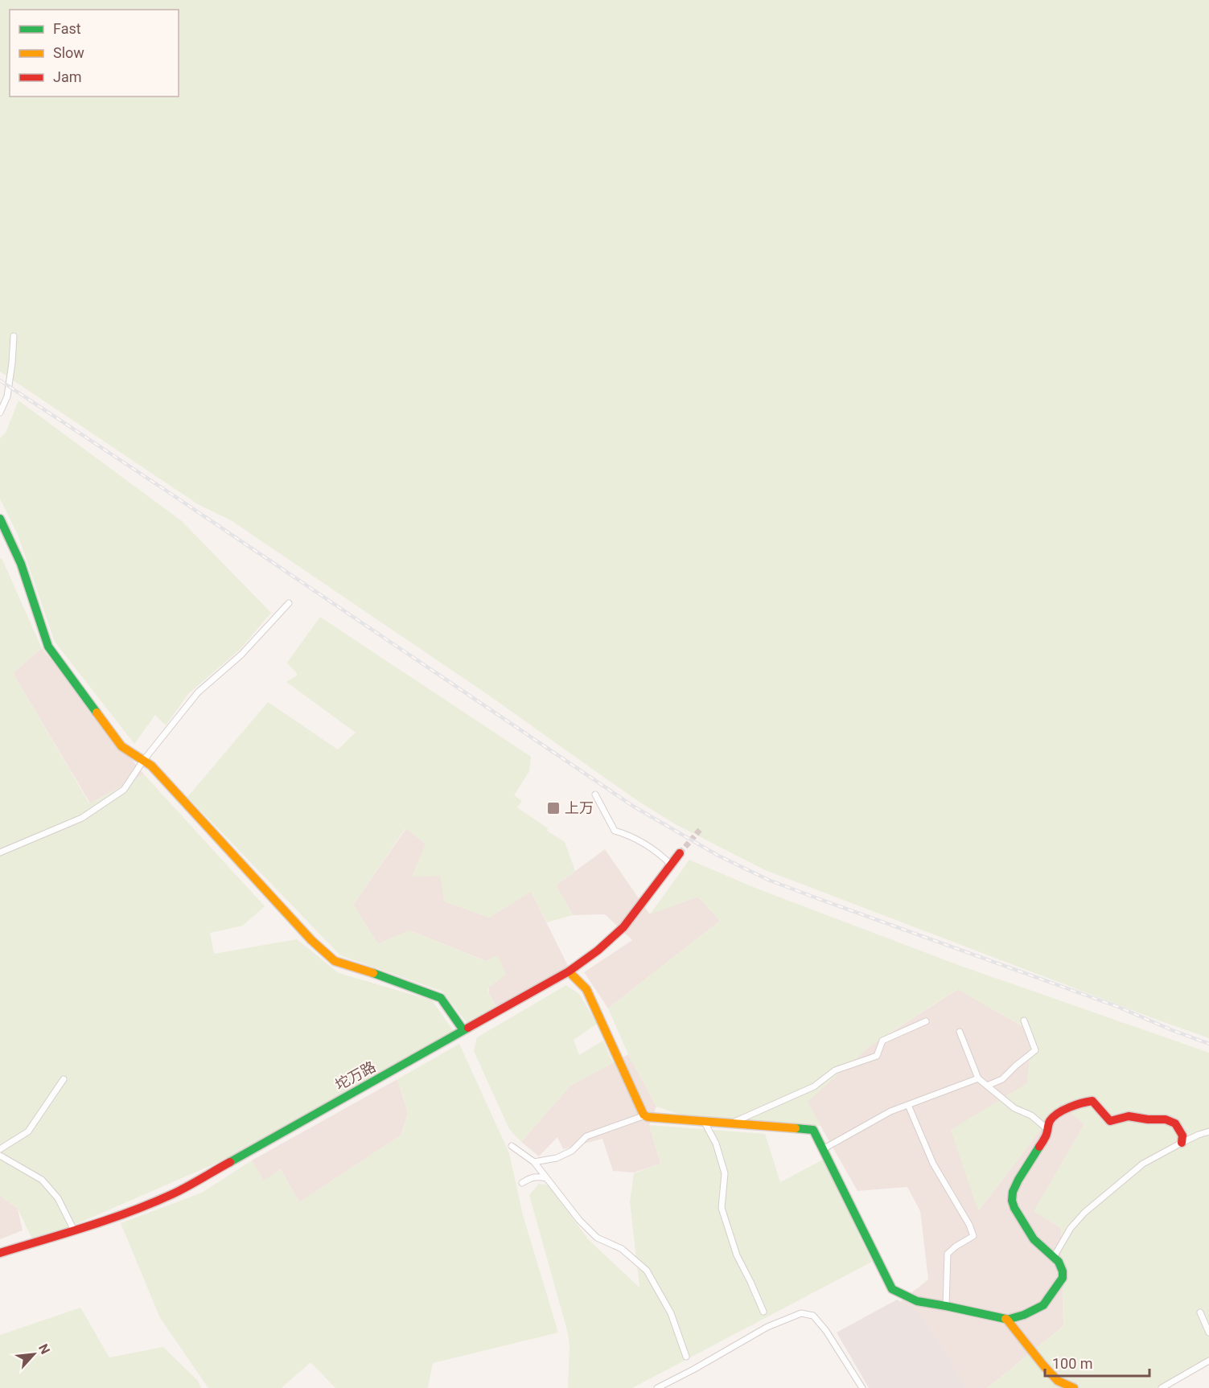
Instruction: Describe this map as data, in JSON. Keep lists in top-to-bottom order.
{
  "streets": {
    "street": ["坨万路"]
  },
  "places": {
    "transit": ["上万"]
  },
  "legend": ["Fast", "Slow", "Jam"],
  "scale_bar": "100 m",
  "north": "top right"
}
